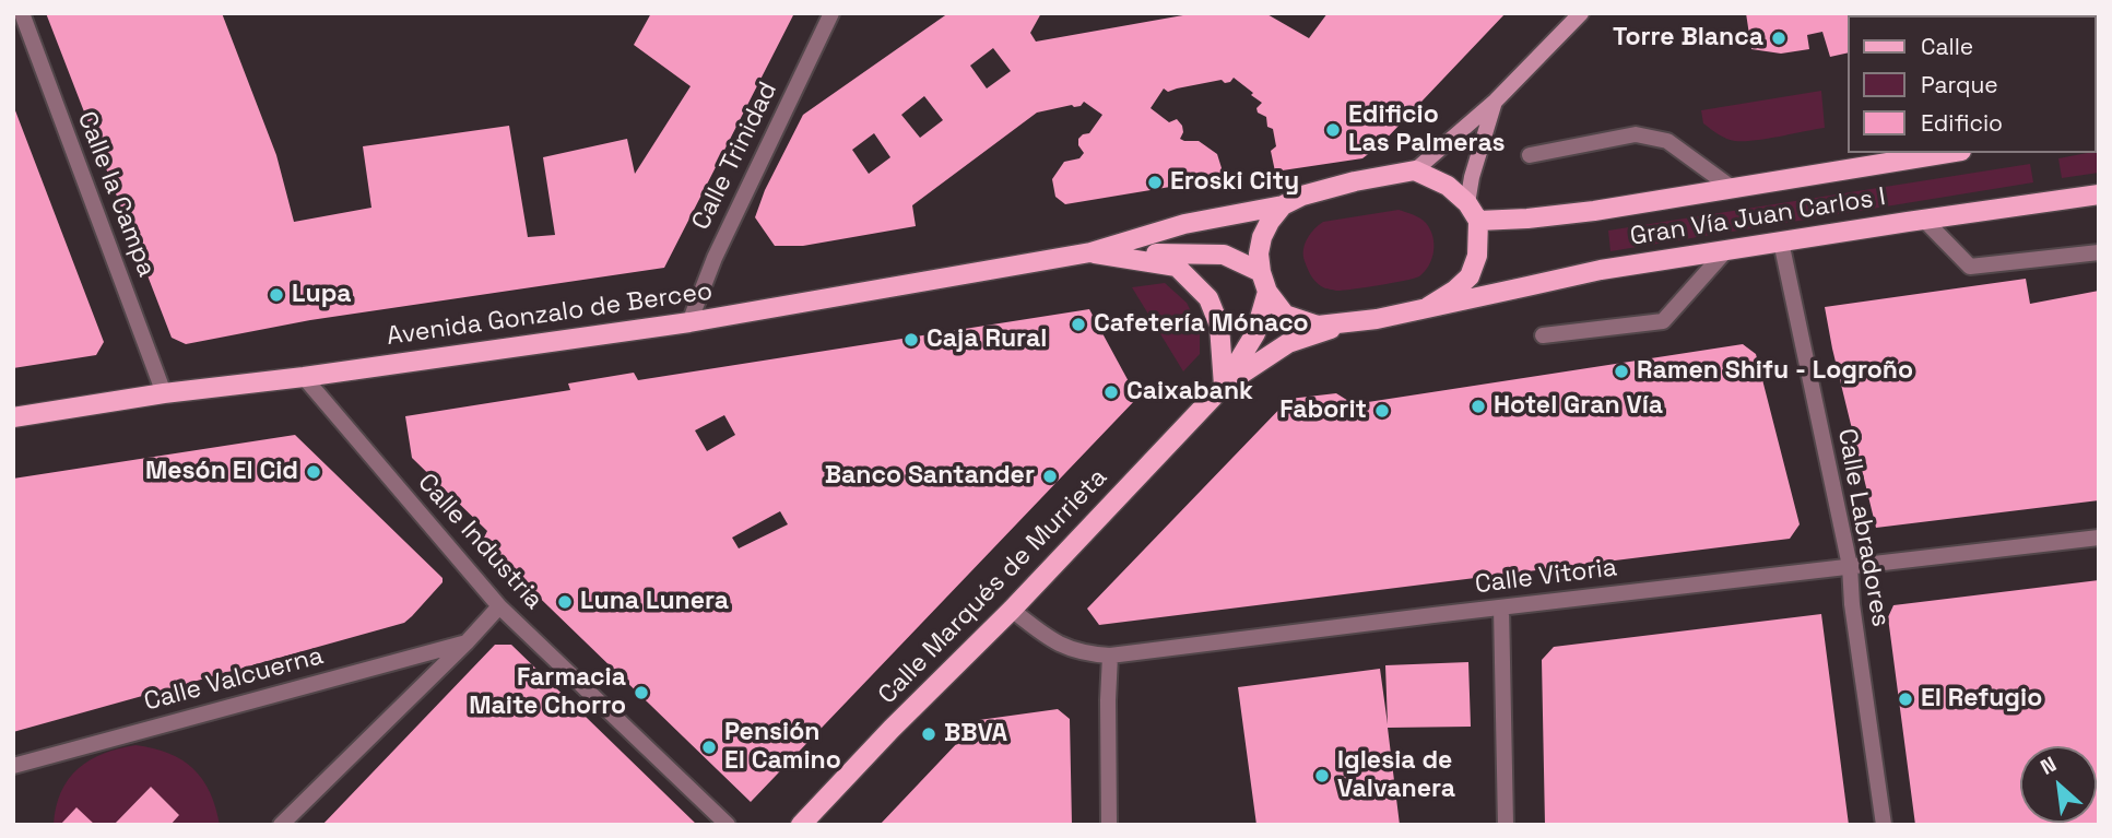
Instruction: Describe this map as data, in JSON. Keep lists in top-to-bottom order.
{
  "streets": {
    "main road": ["Gran Vía Juan Carlos I", "Avenida Gonzalo de Berceo", "Calle Marqués de Murrieta"],
    "street": [
      "Calle Trinidad",
      "Calle la Campa",
      "Calle Labradores",
      "Calle Industria",
      "Calle Vitoria",
      "Calle Valcuerna"
    ]
  },
  "crossings": [
    ["Calle Trinidad", "Avenida Gonzalo de Berceo"],
    ["Calle la Campa", "Avenida Gonzalo de Berceo"],
    ["Gran Vía Juan Carlos I", "Avenida Gonzalo de Berceo"],
    ["Gran Vía Juan Carlos I", "Calle Labradores"],
    ["Gran Vía Juan Carlos I", "Calle Marqués de Murrieta"],
    ["Avenida Gonzalo de Berceo", "Calle Industria"],
    ["Avenida Gonzalo de Berceo", "Calle Marqués de Murrieta"],
    ["Calle Labradores", "Calle Vitoria"],
    ["Calle Vitoria", "Calle Marqués de Murrieta"]
  ],
  "places": [
    "Torre Blanca",
    "Edificio Las Palmeras",
    "Eroski City",
    "Lupa",
    "Cafetería Mónaco",
    "Caja Rural",
    "Ramen Shifu - Logroño",
    "Caixabank",
    "Hotel Gran Vía",
    "Faborit",
    "Mesón El Cid",
    "Banco Santander",
    "Luna Lunera",
    "Farmacia Maite Chorro",
    "El Refugio",
    "BBVA",
    "Pensión El Camino",
    "Iglesia de Valvanera"
  ],
  "legend": ["Calle", "Parque", "Edificio"],
  "north": "top left"
}
